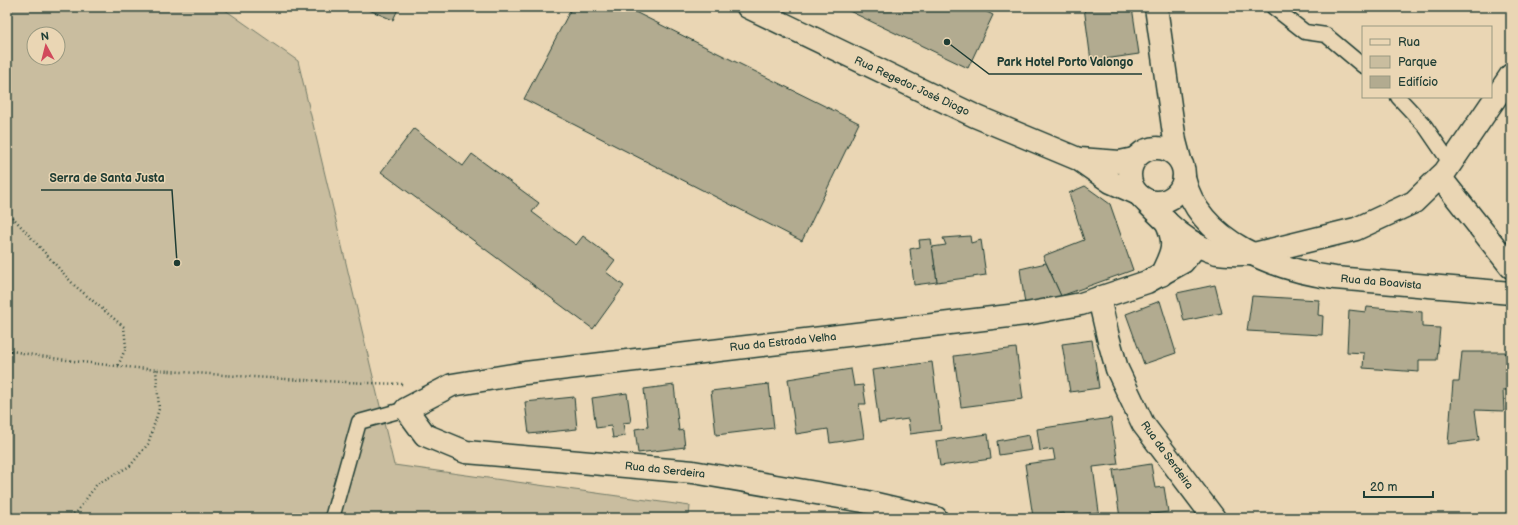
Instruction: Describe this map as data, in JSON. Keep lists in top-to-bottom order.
{
  "streets": {
    "street": [
      "Rua Regedor José Diogo",
      "Rua da Boavista",
      "Rua da Estrada Velha",
      "Rua da Serdeira"
    ]
  },
  "crossings": [
    ["Rua Regedor José Diogo", "Rua da Boavista"],
    ["Rua da Boavista", "Rua da Estrada Velha"],
    ["Rua da Estrada Velha", "Rua da Serdeira"]
  ],
  "places": ["Park Hotel Porto Valongo", "Serra de Santa Justa"],
  "legend": ["Rua", "Parque", "Edifício"],
  "scale_bar": "20 m",
  "north": "top"
}
